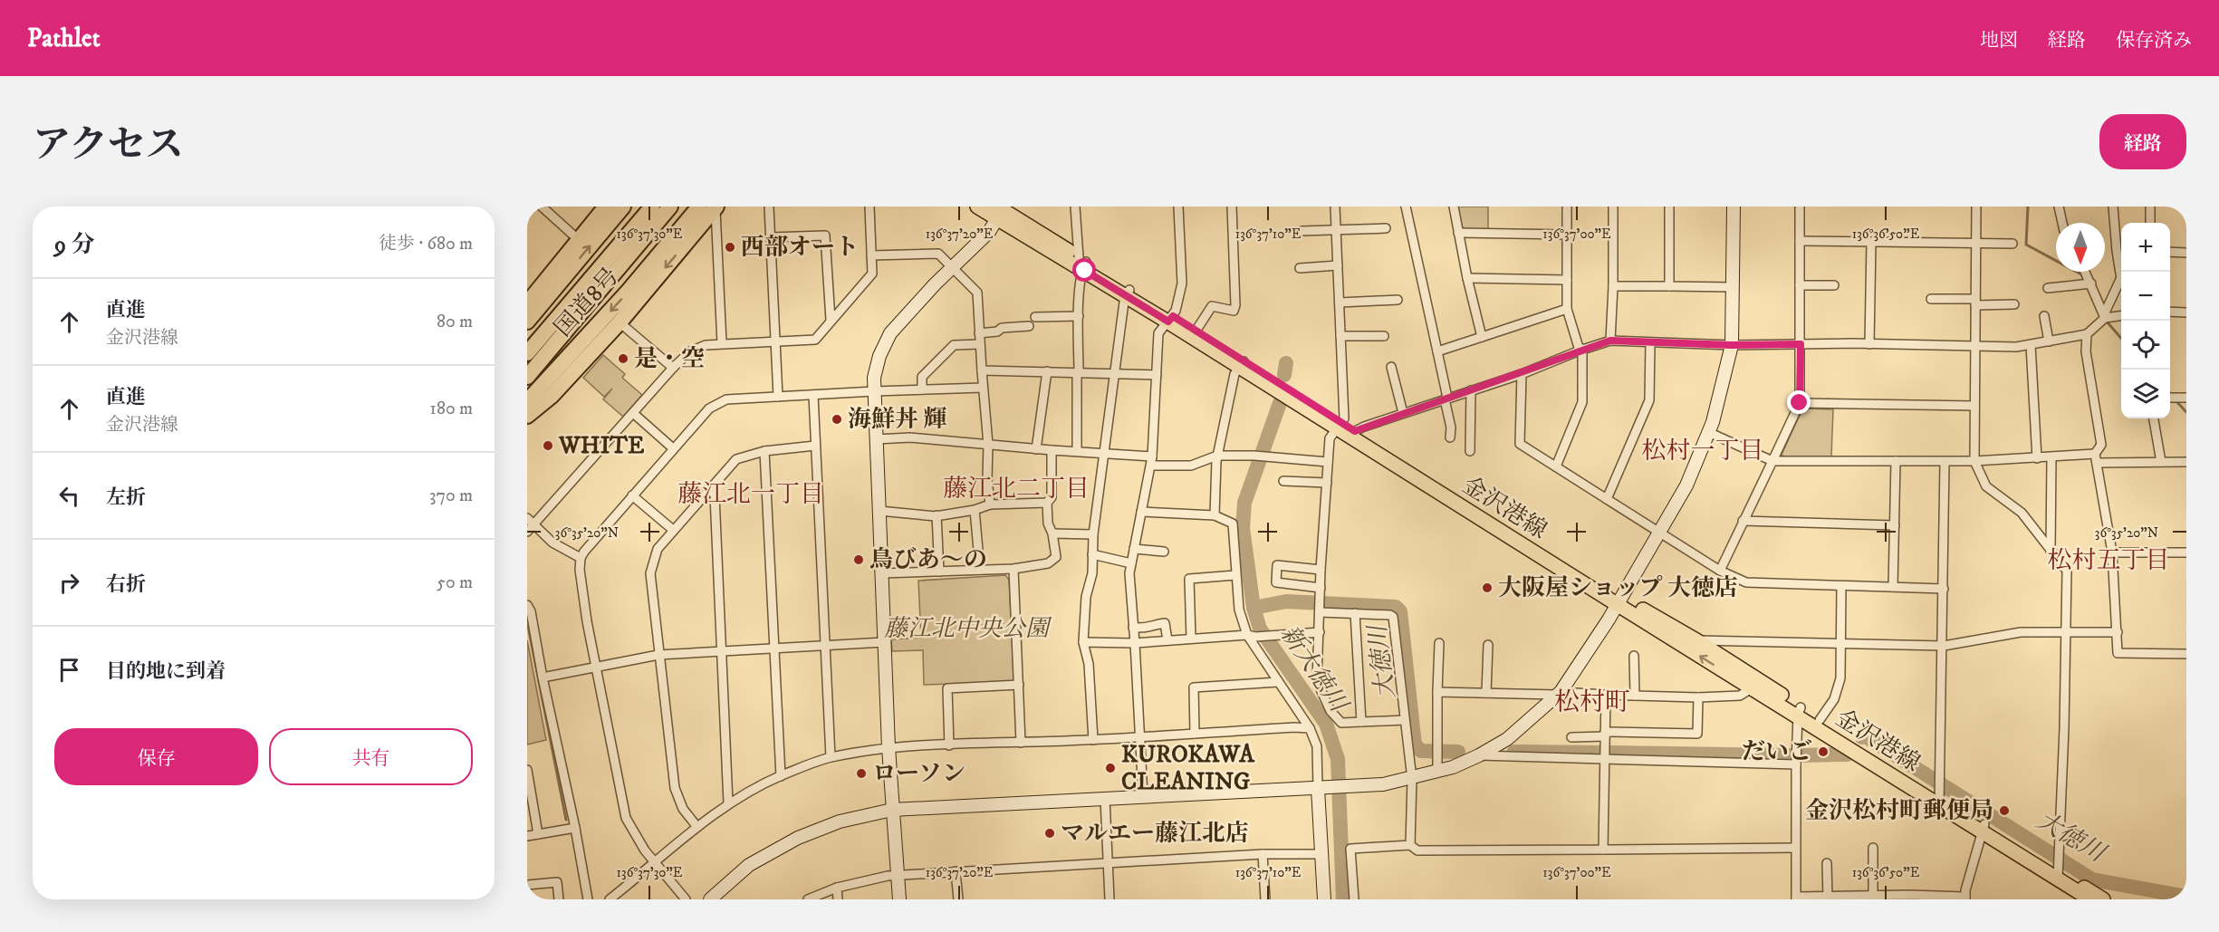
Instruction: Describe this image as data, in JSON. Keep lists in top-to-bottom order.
{
  "streets": {
    "highway": ["国道8号"],
    "main road": ["金沢港線"]
  },
  "districts": [
    "松村一丁目",
    "藤江北二丁目",
    "藤江北一丁目",
    "松村五丁目",
    "松村町"
  ],
  "water": ["大徳川", "新大徳川"],
  "parks": ["藤江北中央公園"],
  "places": [
    "西部オート",
    "是・空",
    "海鮮丼 輝",
    "WHITE",
    "鳥びあ〜の",
    "大阪屋ショップ 大徳店",
    "だいご",
    "KUROKAWA CLEANING",
    "ローソン",
    "金沢松村町郵便局",
    "マルエー藤江北店"
  ],
  "north": "bottom",
  "page": {
    "header": "Pathlet",
    "nav": ["地図", "経路", "保存済み"],
    "title": "アクセス",
    "buttons": [
      "経路",
      ["保存", "共有"]
    ],
    "heading": ["9 分", "徒歩 · 680 m"],
    "map_buttons": ["+", "−"],
    "list": [
      ["直進", "金沢港線", "80 m"],
      ["直進", "金沢港線", "180 m"],
      ["左折", "370 m"],
      ["右折", "50 m"],
      "目的地に到着"
    ]
  },
  "coordinates": [
    "136°37'30\"E",
    "136°37'20\"E",
    "136°37'10\"E",
    "136°37'00\"E",
    "136°36'50\"E",
    "36°35'20\"N"
  ]
}
